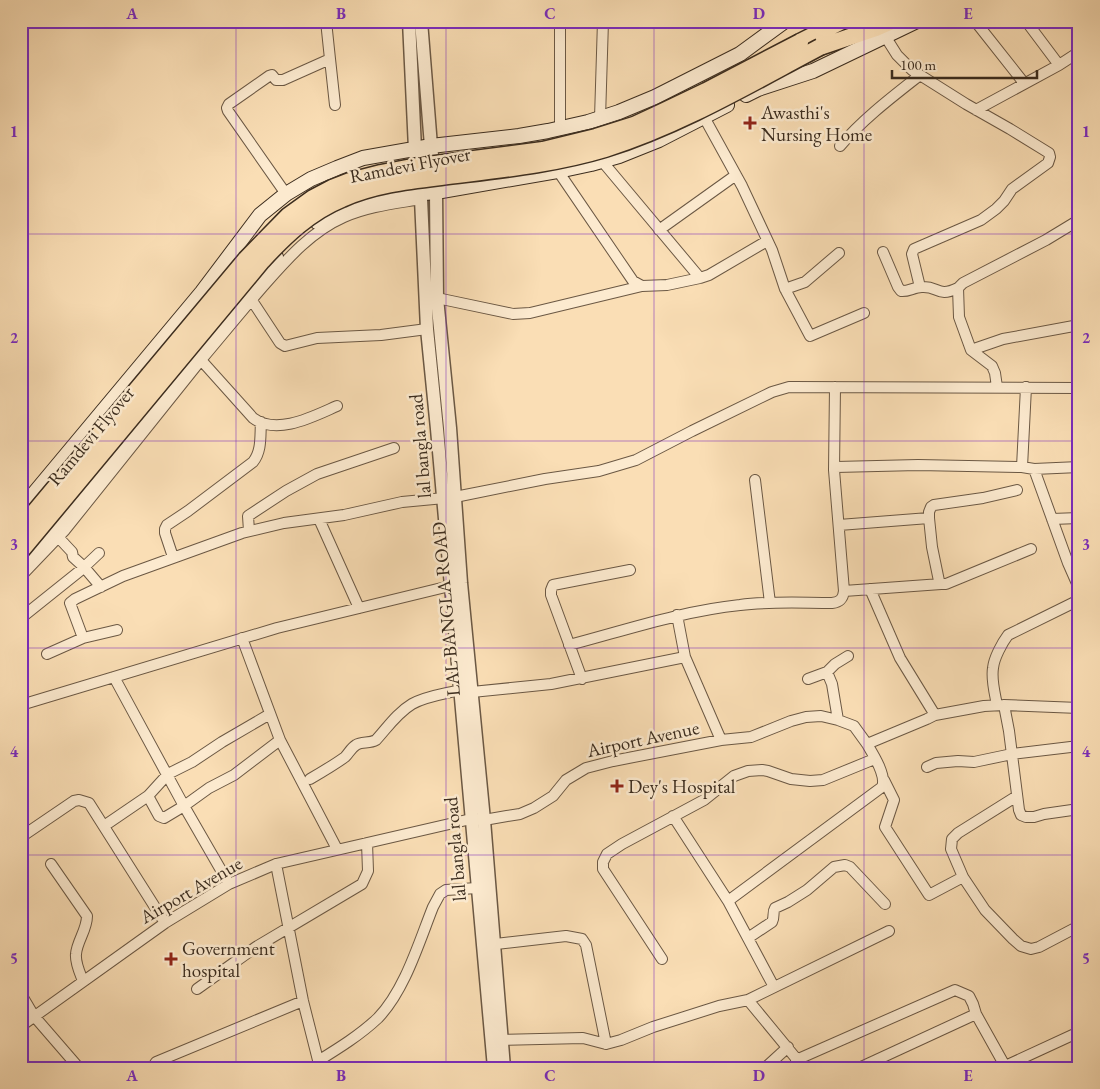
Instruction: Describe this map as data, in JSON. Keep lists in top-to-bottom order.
{
  "streets": {
    "highway": ["Ramdevi Flyover"],
    "street": ["lal bangla road", "LAL BANGLA ROAD", "Airport Avenue"]
  },
  "crossings": [
    ["lal bangla road", "LAL BANGLA ROAD"],
    ["lal bangla road", "Airport Avenue"]
  ],
  "places": {
    "health": ["Awasthi's Nursing Home", "Dey's Hospital", "Government hospital"]
  },
  "scale_bar": "100 m",
  "grid": {
    "columns": [
      "A",
      "B",
      "C",
      "D",
      "E"
    ],
    "rows": [
      "1",
      "2",
      "3",
      "4",
      "5"
    ]
  }
}
